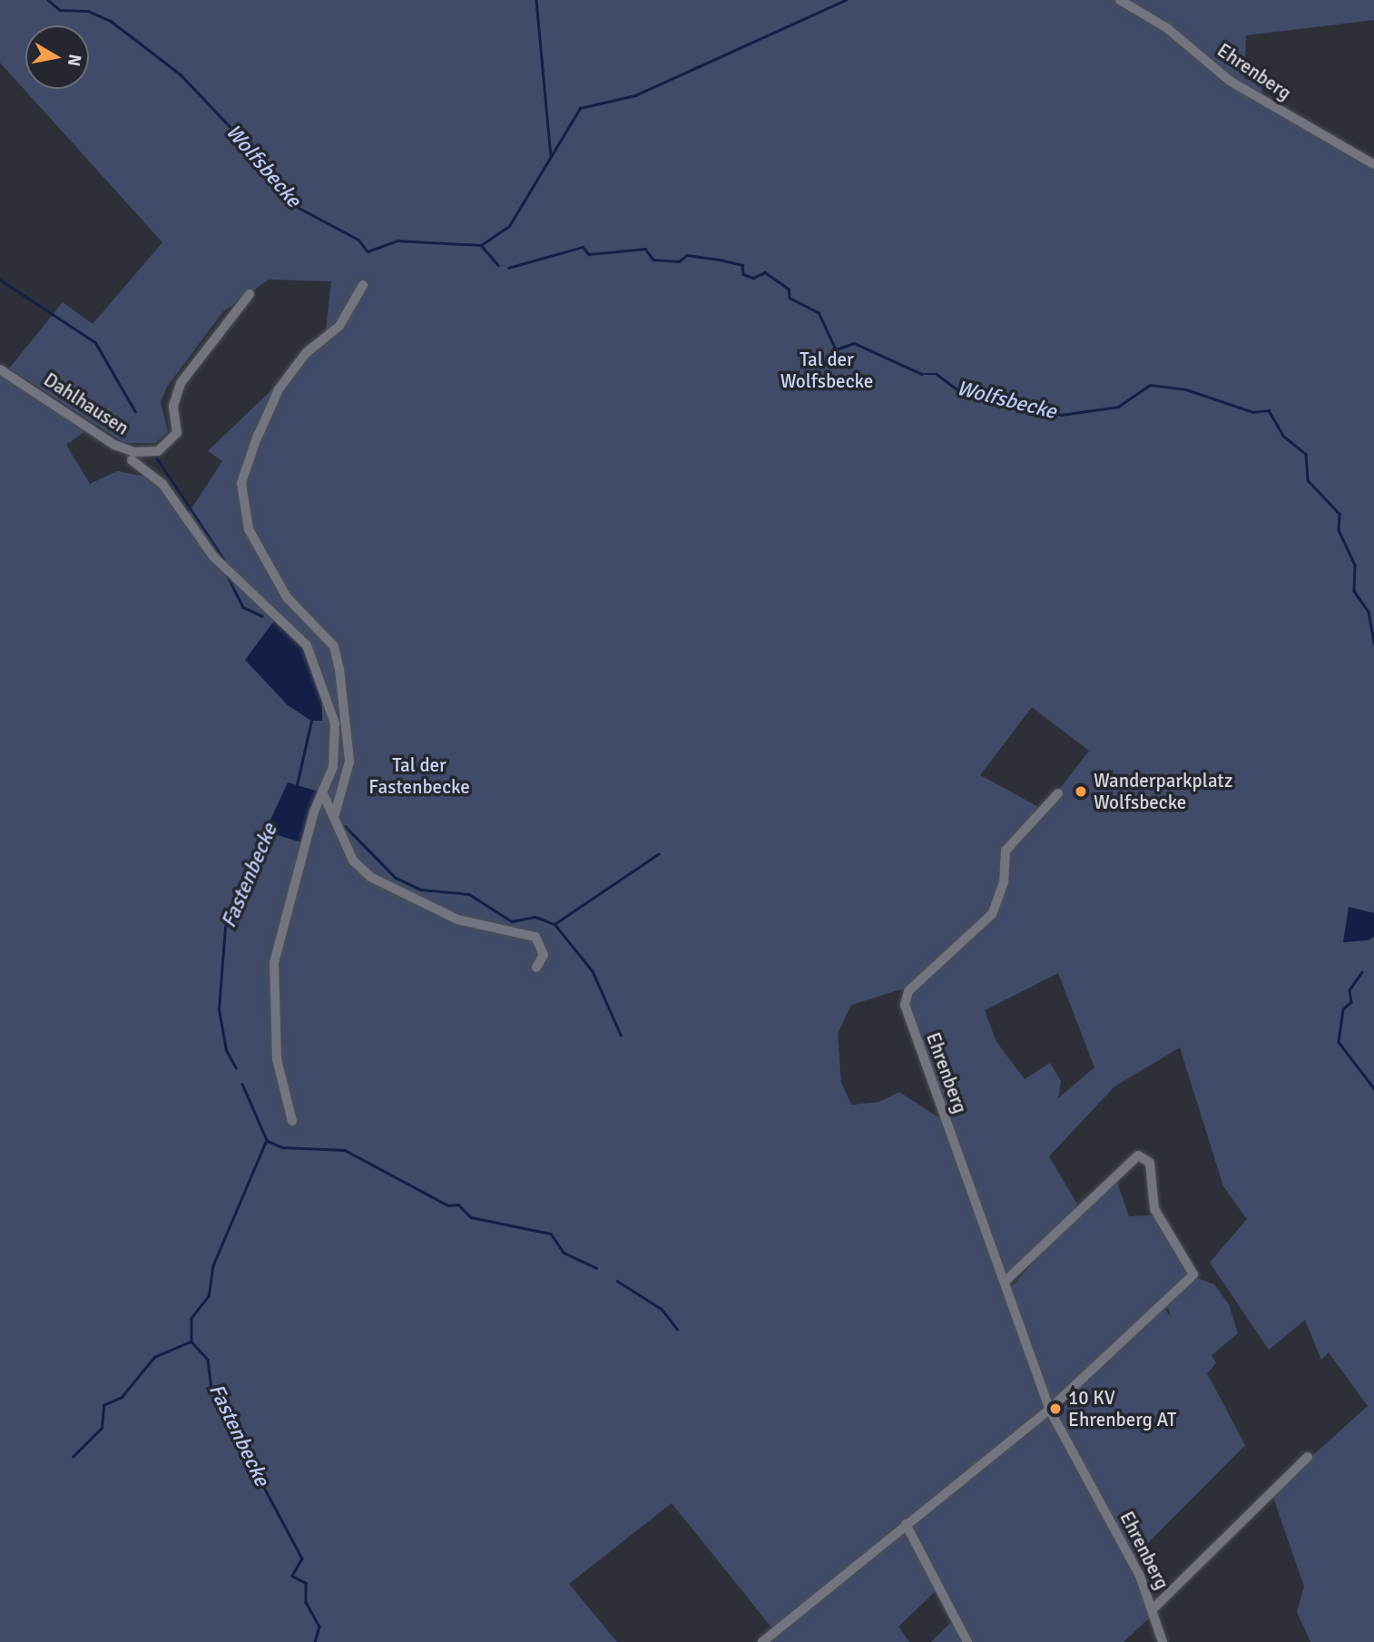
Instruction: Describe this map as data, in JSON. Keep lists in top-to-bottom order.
{
  "streets": {
    "street": ["Ehrenberg", "Dahlhausen"]
  },
  "water": ["Wolfsbecke", "Fastenbecke"],
  "parks": ["Tal der Wolfsbecke", "Tal der Fastenbecke"],
  "places": ["Wanderparkplatz Wolfsbecke", "10 KV Ehrenberg AT"],
  "north": "right"
}
